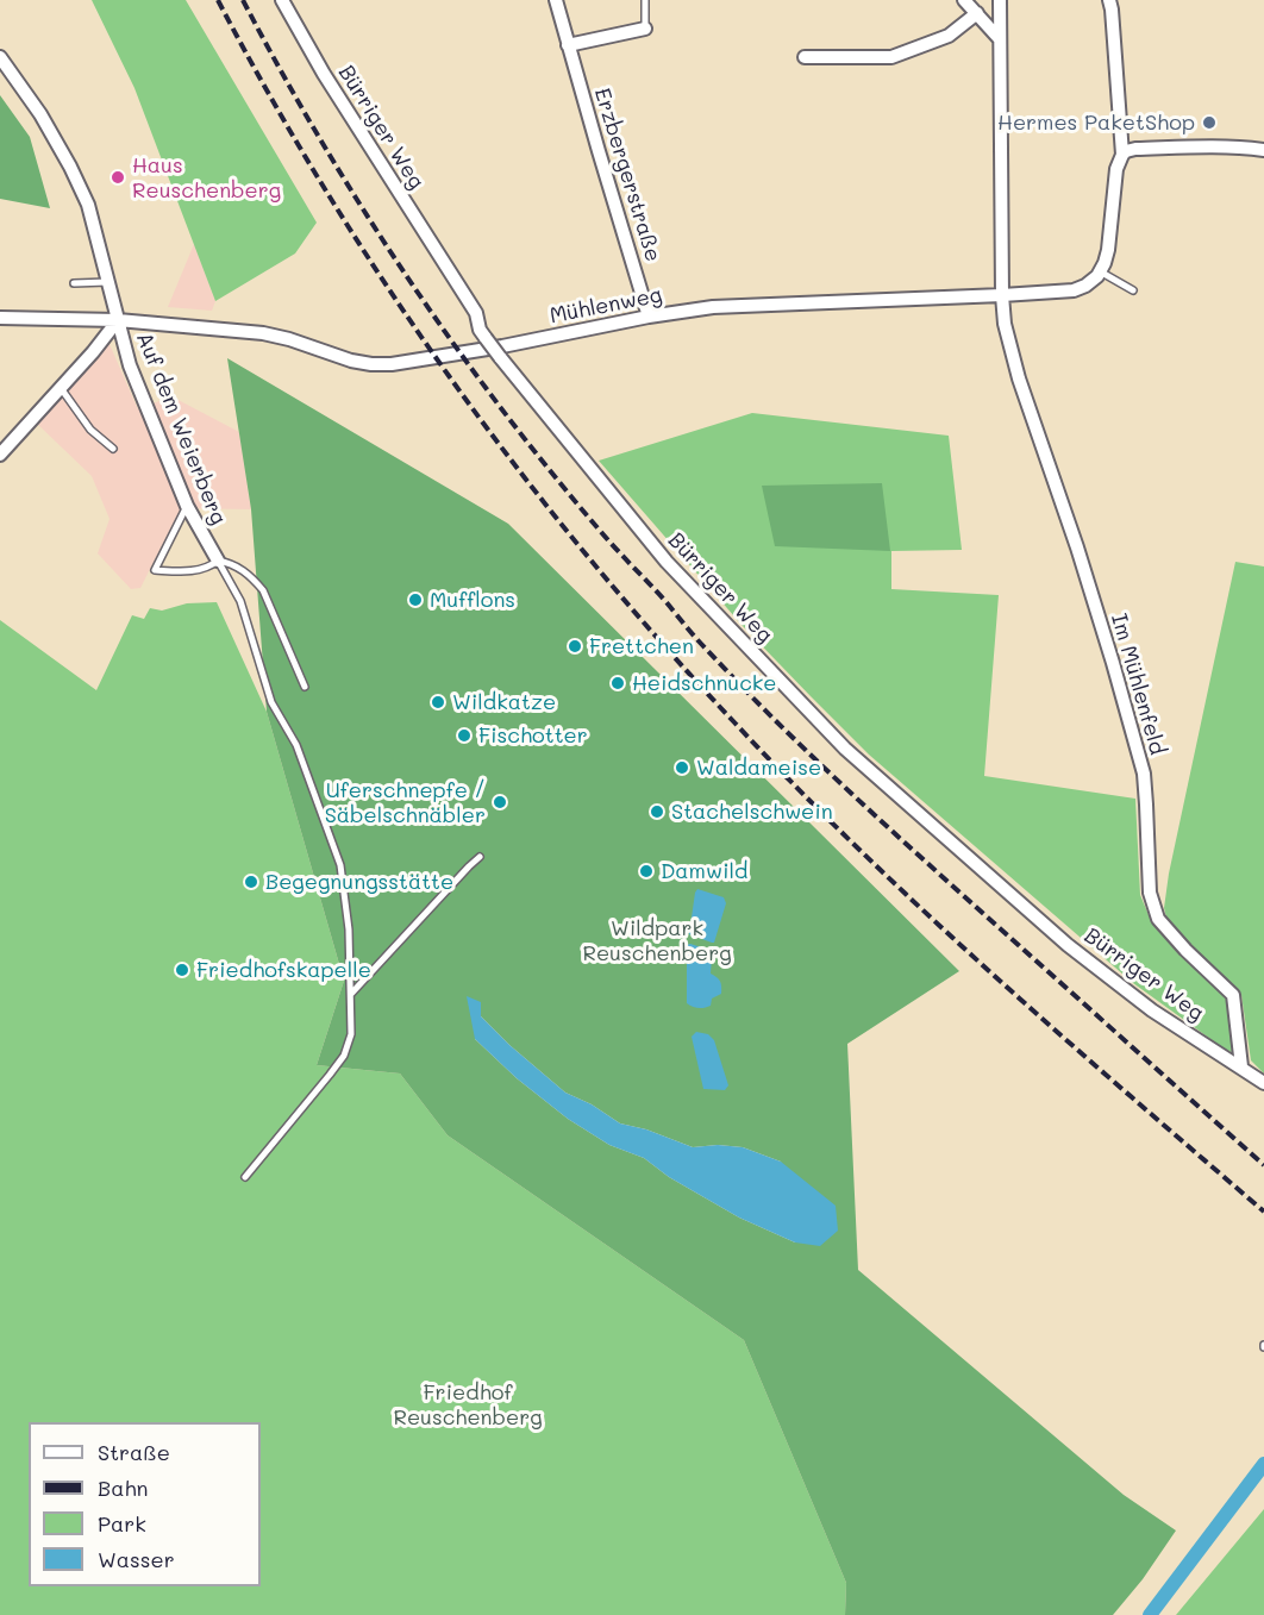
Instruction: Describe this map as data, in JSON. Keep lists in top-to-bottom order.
{
  "streets": {
    "street": [
      "Bürriger Weg",
      "Erzbergerstraße",
      "Mühlenweg",
      "Auf dem Weierberg",
      "Im Mühlenfeld"
    ]
  },
  "crossings": [
    ["Bürriger Weg", "Im Mühlenfeld"],
    ["Erzbergerstraße", "Mühlenweg"],
    ["Mühlenweg", "Auf dem Weierberg"],
    ["Mühlenweg", "Im Mühlenfeld"]
  ],
  "parks": ["Wildpark Reuschenberg", "Friedhof Reuschenberg"],
  "places": [
    "Hermes PaketShop",
    "Haus Reuschenberg",
    "Mufflons",
    "Frettchen",
    "Heidschnucke",
    "Wildkatze",
    "Fischotter",
    "Waldameise",
    "Uferschnepfe / Säbelschnäbler",
    "Stachelschwein",
    "Damwild",
    "Begegnungsstätte",
    "Friedhofskapelle"
  ],
  "legend": [
    "Straße",
    "Bahn",
    "Park",
    "Wasser"
  ]
}
